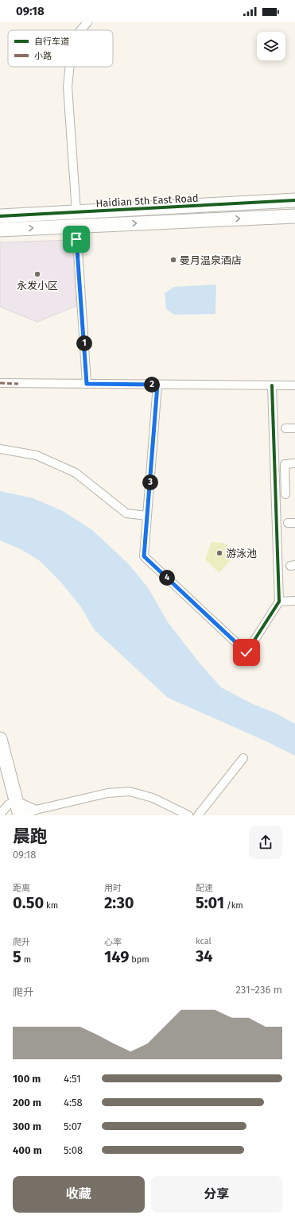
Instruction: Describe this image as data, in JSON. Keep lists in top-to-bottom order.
{
  "streets": {
    "main road": ["Haidian 5th East Road"]
  },
  "places": ["曼月温泉酒店", "永发小区", "游泳池"],
  "legend": ["自行车道", "小路"],
  "page": {
    "status": "09:18",
    "pins": [
      "1",
      "2",
      "3",
      "4"
    ],
    "heading": ["晨跑", "09:18"],
    "stats": [
      ["距离", "0.50 km"],
      ["用时", "2:30"],
      ["配速", "5:01 /km"],
      ["爬升", "5 m"],
      ["心率", "149 bpm"],
      ["kcal", "34"]
    ],
    "chart": ["爬升", "231–236 m"],
    "list": [
      {
        "name": "100 m",
        "note": "4:51"
      },
      {
        "name": "200 m",
        "note": "4:58"
      },
      {
        "name": "300 m",
        "note": "5:07"
      },
      {
        "name": "400 m",
        "note": "5:08"
      }
    ],
    "buttons": ["收藏", "分享"]
  }
}
